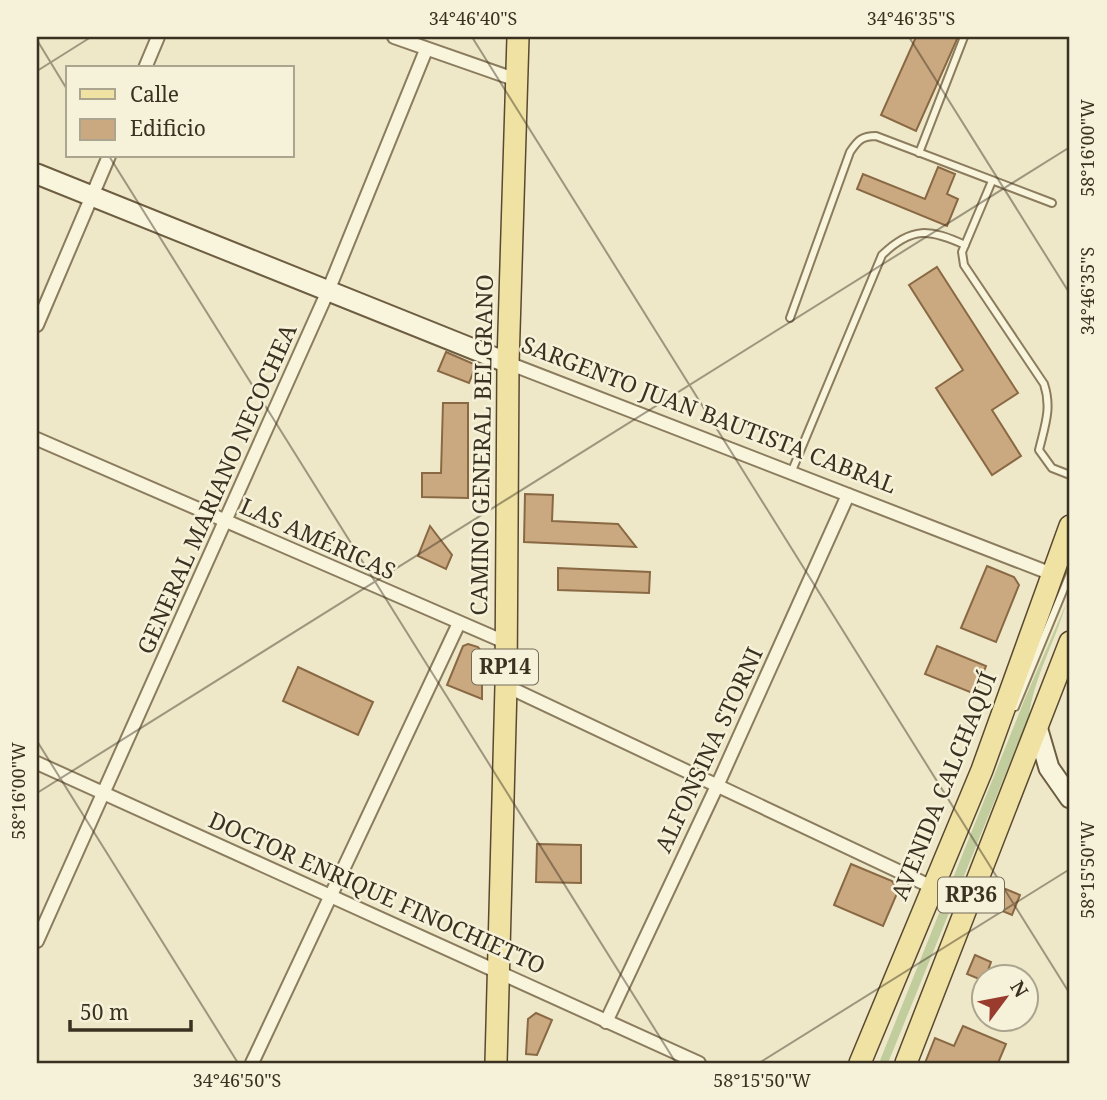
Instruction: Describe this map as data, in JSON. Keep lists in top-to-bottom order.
{
  "streets": {
    "main road": [
      "CAMINO GENERAL BELGRANO",
      "RP14",
      "AVENIDA CALCHAQUÍ",
      "RP36"
    ],
    "street": [
      "SARGENTO JUAN BAUTISTA CABRAL",
      "GENERAL MARIANO NECOCHEA",
      "LAS AMÉRICAS",
      "ALFONSINA STORNI",
      "DOCTOR ENRIQUE FINOCHIETTO"
    ]
  },
  "crossings": [
    ["SARGENTO JUAN BAUTISTA CABRAL", "CAMINO GENERAL BELGRANO"],
    ["SARGENTO JUAN BAUTISTA CABRAL", "GENERAL MARIANO NECOCHEA"],
    ["SARGENTO JUAN BAUTISTA CABRAL", "ALFONSINA STORNI"],
    ["SARGENTO JUAN BAUTISTA CABRAL", "AVENIDA CALCHAQUÍ"],
    ["CAMINO GENERAL BELGRANO", "LAS AMÉRICAS"],
    ["CAMINO GENERAL BELGRANO", "DOCTOR ENRIQUE FINOCHIETTO"],
    ["GENERAL MARIANO NECOCHEA", "LAS AMÉRICAS"],
    ["GENERAL MARIANO NECOCHEA", "DOCTOR ENRIQUE FINOCHIETTO"],
    ["ALFONSINA STORNI", "DOCTOR ENRIQUE FINOCHIETTO"]
  ],
  "legend": ["Calle", "Edificio"],
  "scale_bar": "50 m",
  "north": "top right",
  "coordinates": [
    "34°46'40\"S",
    "34°46'35\"S",
    "58°16'00\"W",
    "58°15'50\"W",
    "34°46'50\"S"
  ]
}
